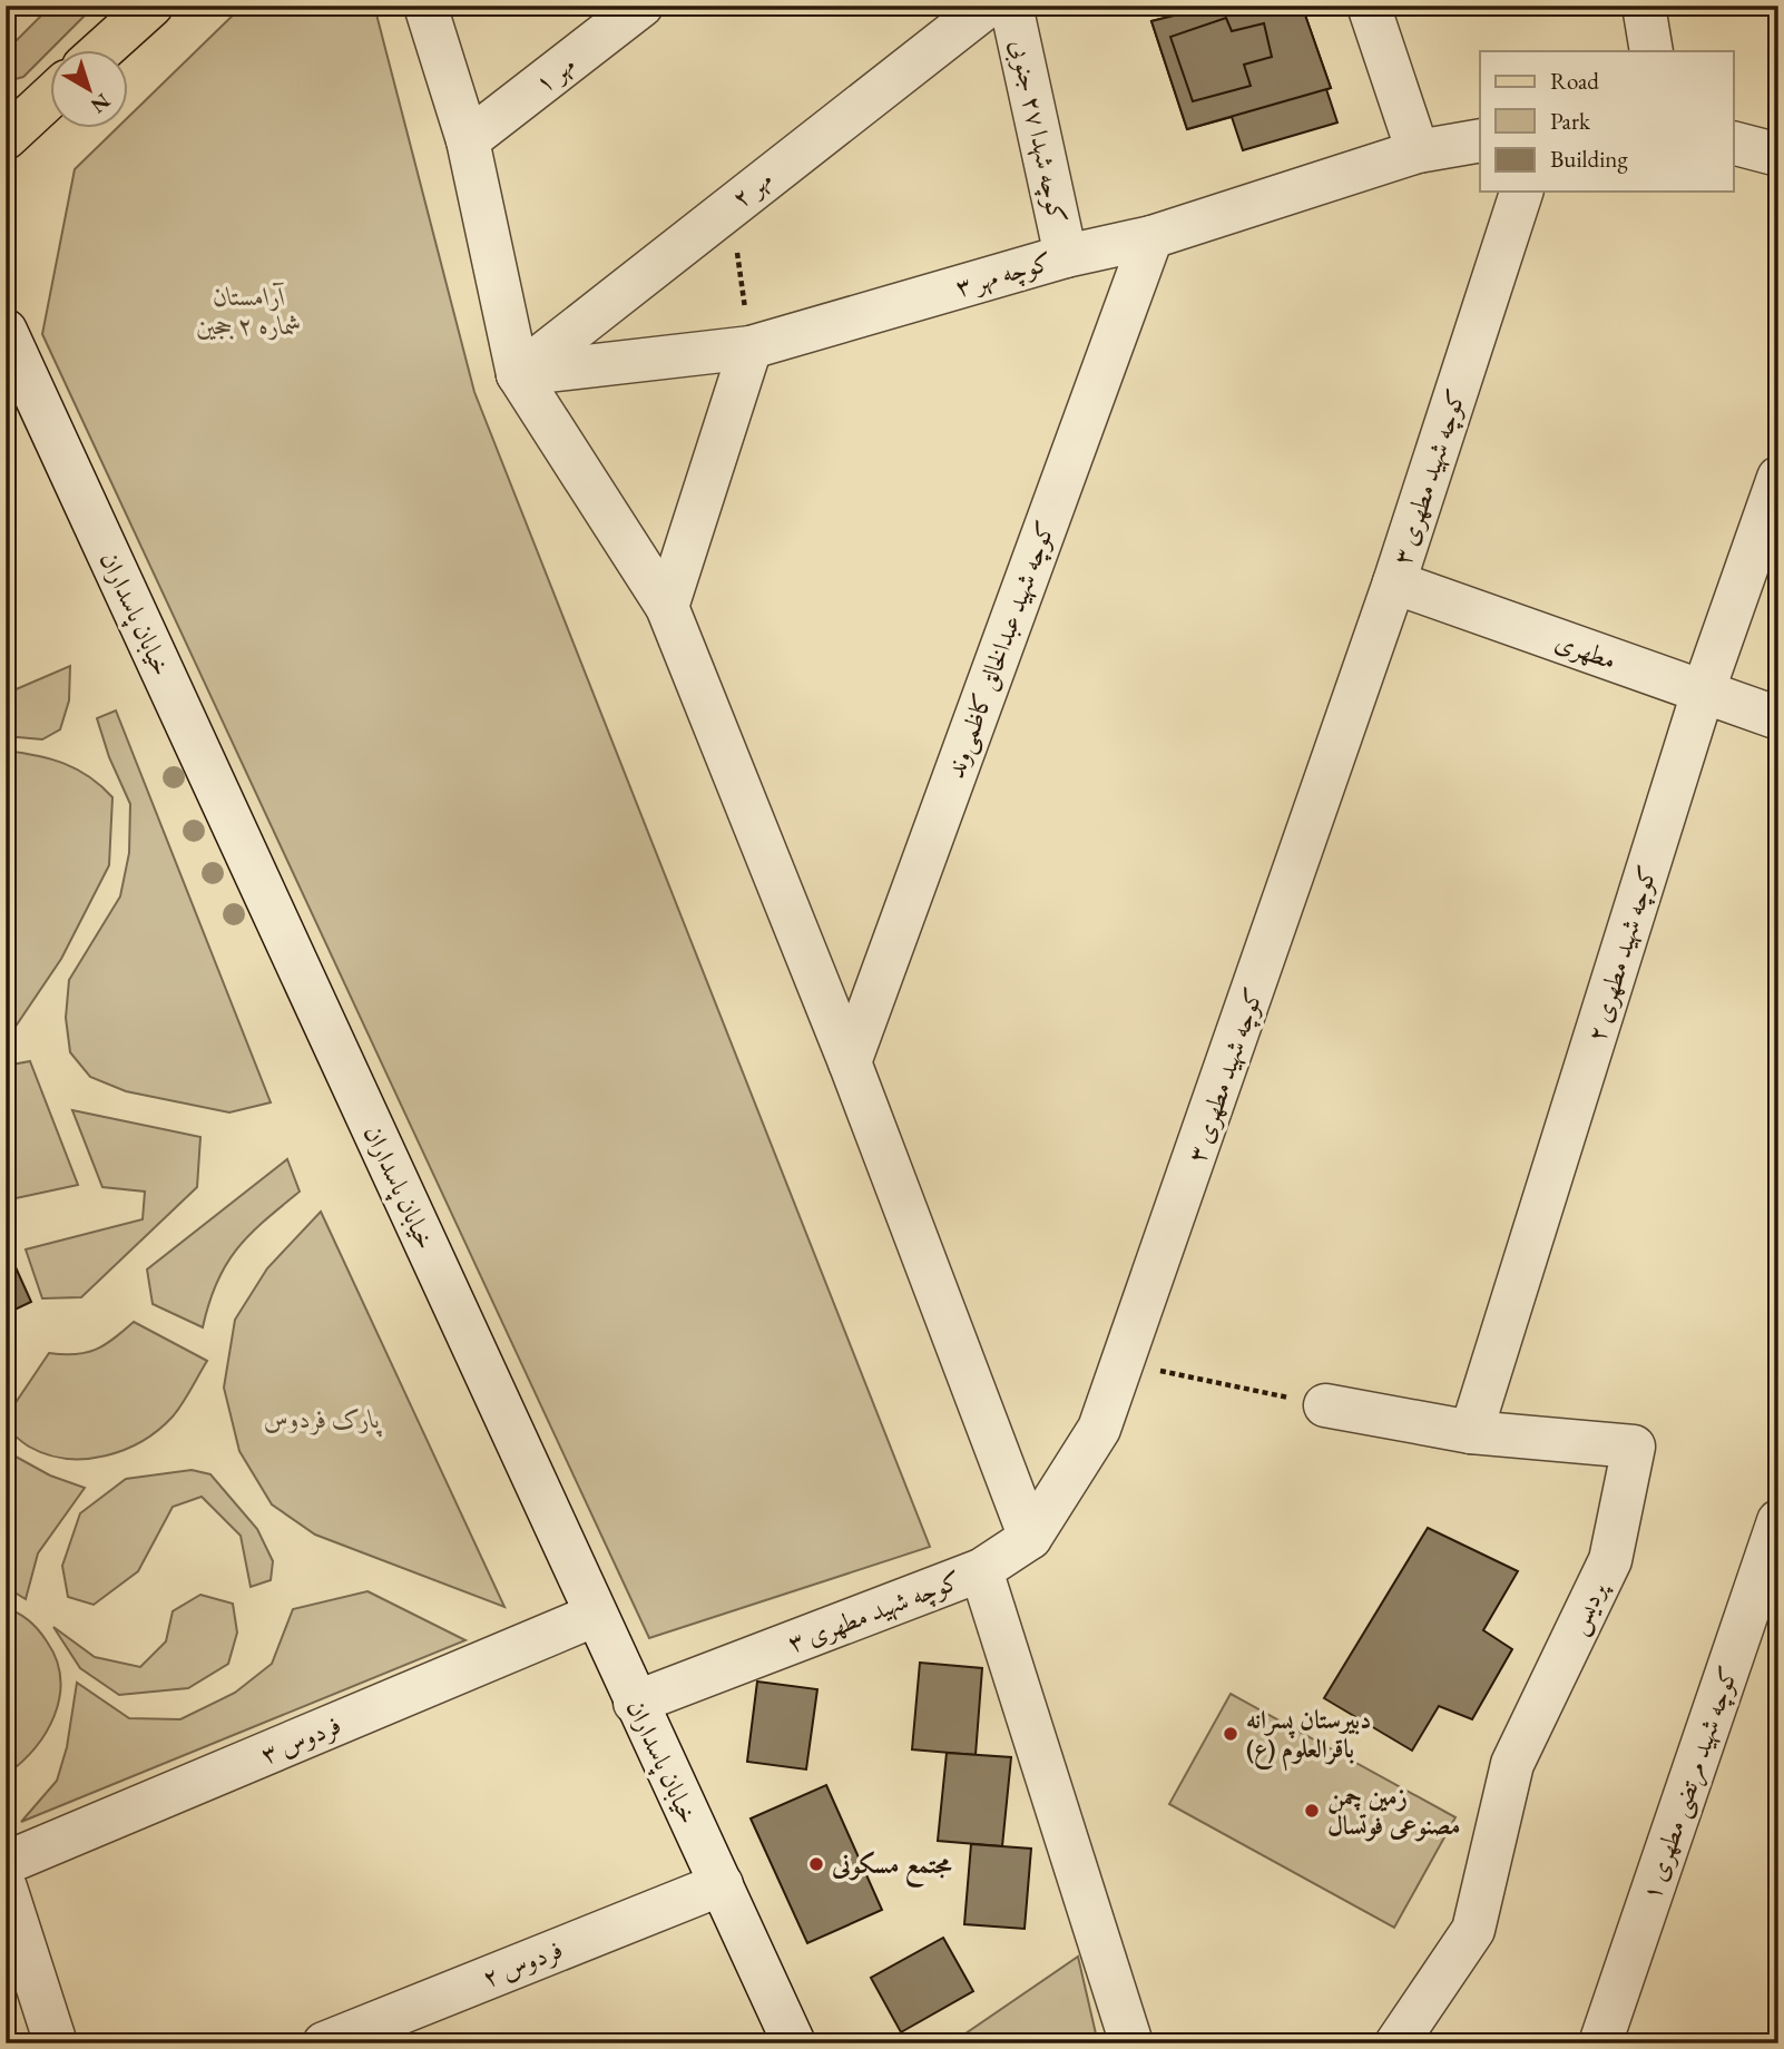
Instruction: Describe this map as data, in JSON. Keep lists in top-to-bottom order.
{
  "streets": {
    "street": [
      "مهر ۱",
      "کوچه شهدا ۲۷ جنوبی",
      "مهر ۲",
      "کوچه مهر ۳",
      "کوچه شهید مطهری ۳",
      "خیابان پاسداران",
      "کوچه شهید عبدالخالق کاظمی‌وند",
      "مطهری",
      "کوچه شهید مطهری ۲",
      "پردیس",
      "فردوس ۳",
      "کوچه شهید مرتضی مطهری ۱",
      "فردوس ۲"
    ]
  },
  "crossings": [
    ["کوچه شهدا ۲۷ جنوبی", "کوچه مهر ۳"],
    ["مهر ۲", "کوچه مهر ۳"],
    ["کوچه مهر ۳", "کوچه شهید عبدالخالق کاظمی‌وند"],
    ["کوچه شهید مطهری ۳", "خیابان پاسداران"],
    ["کوچه شهید مطهری ۳", "مطهری"],
    ["خیابان پاسداران", "فردوس ۳"],
    ["خیابان پاسداران", "فردوس ۲"],
    ["مطهری", "کوچه شهید مطهری ۲"],
    ["کوچه شهید مطهری ۲", "پردیس"]
  ],
  "parks": ["آرامستان شماره ۲ ججین", "پارک فردوس"],
  "places": ["دبیرستان پسرانه باقرالعلوم (ع)", "زمین چمن مصنوعی فوتسال", "مجتمع مسکونی"],
  "legend": ["Road", "Park", "Building"],
  "north": "bottom right"
}
